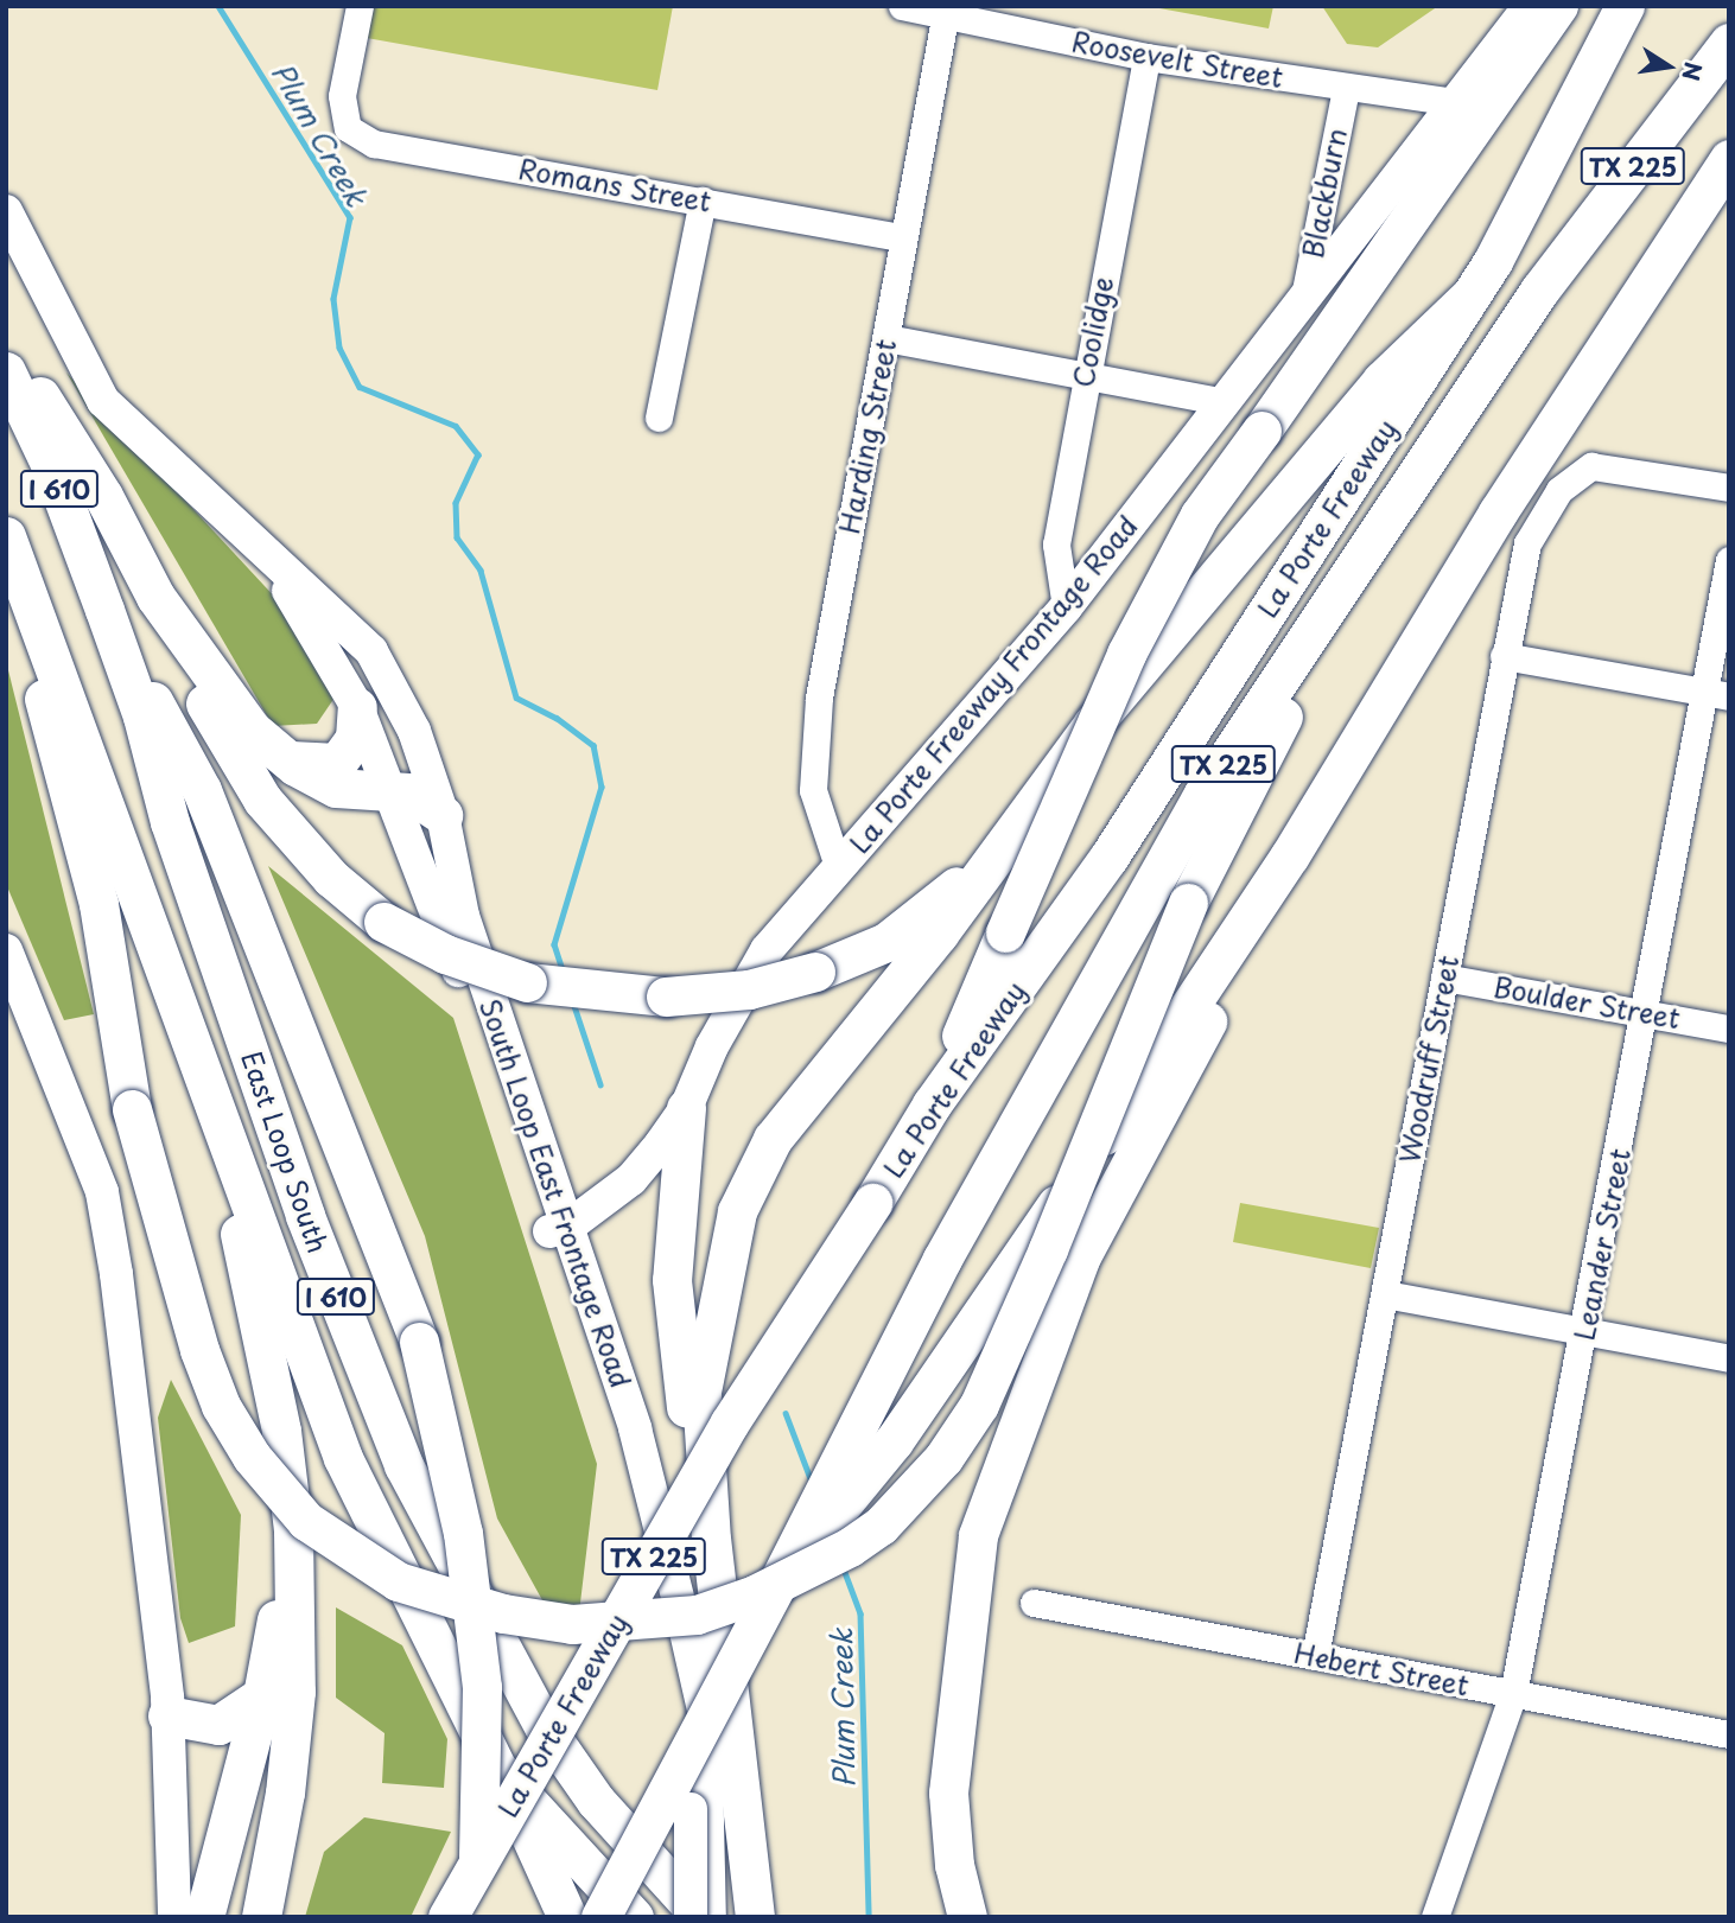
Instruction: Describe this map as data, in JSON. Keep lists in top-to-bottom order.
{
  "streets": {
    "highway": [
      "TX 225",
      "I 610",
      "La Porte Freeway",
      "East Loop South"
    ],
    "main road": ["La Porte Freeway Frontage Road", "South Loop East Frontage Road"],
    "street": [
      "Roosevelt Street",
      "Romans Street",
      "Blackburn",
      "Coolidge",
      "Harding Street",
      "Boulder Street",
      "Woodruff Street",
      "Leander Street",
      "Hebert Street"
    ]
  },
  "crossings": [
    ["Roosevelt Street", "Blackburn"],
    ["Roosevelt Street", "Coolidge"],
    ["Roosevelt Street", "Harding Street"],
    ["Roosevelt Street", "La Porte Freeway Frontage Road"],
    ["Romans Street", "Harding Street"],
    ["Blackburn", "La Porte Freeway Frontage Road"],
    ["Coolidge", "La Porte Freeway Frontage Road"],
    ["Harding Street", "La Porte Freeway Frontage Road"],
    ["La Porte Freeway Frontage Road", "South Loop East Frontage Road"],
    ["Boulder Street", "Woodruff Street"],
    ["Boulder Street", "Leander Street"],
    ["Woodruff Street", "Hebert Street"],
    ["Leander Street", "Hebert Street"]
  ],
  "water": ["Plum Creek"],
  "north": "right"
}
